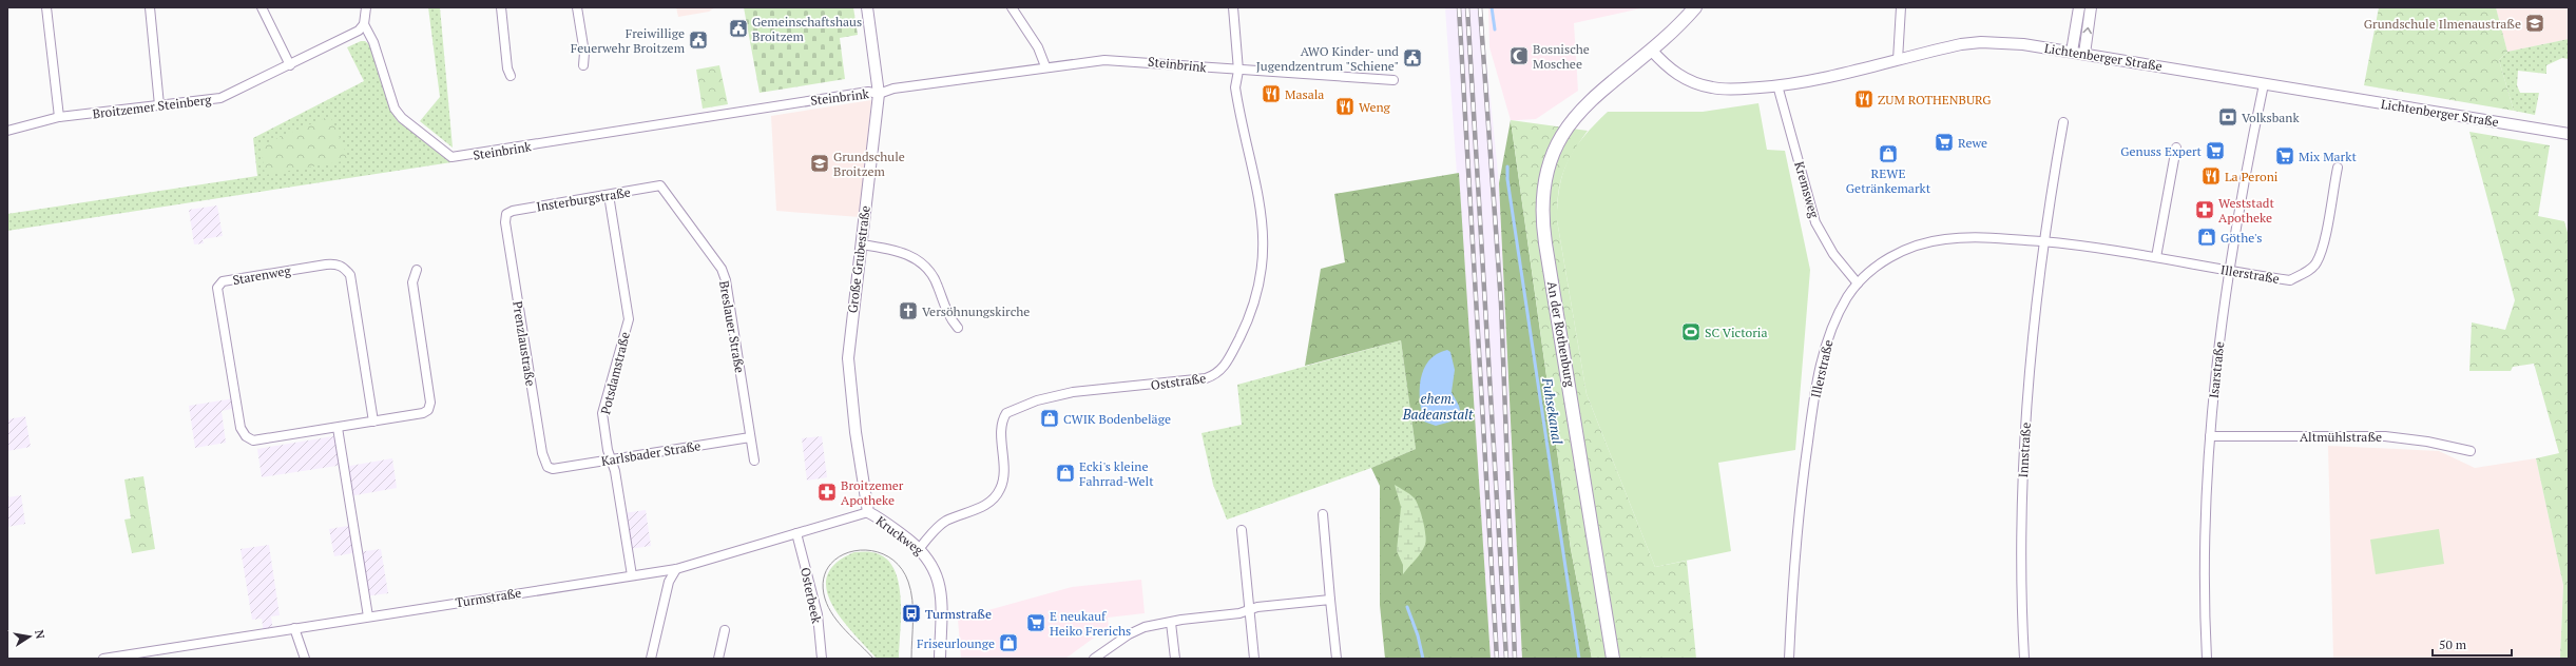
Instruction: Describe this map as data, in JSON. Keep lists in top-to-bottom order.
{
  "streets": {
    "main road": ["An der Rothenburg"],
    "street": [
      "Lichtenberger Straße",
      "Steinbrink",
      "Broitzemer Steinberg",
      "Kremsweg",
      "Insterburgstraße",
      "Große Grubestraße",
      "Illerstraße",
      "Starenweg",
      "Breslauer Straße",
      "Prenzlaustraße",
      "Isarstraße",
      "Potsdamstraße",
      "Oststraße",
      "Altmühlstraße",
      "Innstraße",
      "Karlsbader Straße",
      "Kruckweg",
      "Osterbeek",
      "Turmstraße"
    ]
  },
  "crossings": [
    ["Lichtenberger Straße", "Kremsweg"],
    ["Lichtenberger Straße", "An der Rothenburg"],
    ["Lichtenberger Straße", "Isarstraße"],
    ["Steinbrink", "Broitzemer Steinberg"],
    ["Steinbrink", "Große Grubestraße"],
    ["Steinbrink", "Oststraße"],
    ["Kremsweg", "Illerstraße"],
    ["Insterburgstraße", "Breslauer Straße"],
    ["Insterburgstraße", "Prenzlaustraße"],
    ["Insterburgstraße", "Potsdamstraße"],
    ["Große Grubestraße", "Kruckweg"],
    ["Große Grubestraße", "Turmstraße"],
    ["Illerstraße", "Isarstraße"],
    ["Illerstraße", "Innstraße"],
    ["Breslauer Straße", "Karlsbader Straße"],
    ["Prenzlaustraße", "Karlsbader Straße"],
    ["Isarstraße", "Altmühlstraße"],
    ["Potsdamstraße", "Karlsbader Straße"],
    ["Potsdamstraße", "Turmstraße"],
    ["Oststraße", "Kruckweg"],
    ["Kruckweg", "Turmstraße"],
    ["Osterbeek", "Turmstraße"]
  ],
  "water": ["ehem. Badeanstalt", "Fuhsekanal"],
  "places": {
    "school or university": ["Grundschule Ilmenaustraße", "Grundschule Broitzem"],
    "public building": ["Gemeinschaftshaus Broitzem", "Freiwillige Feuerwehr Broitzem", "AWO Kinder- und Jugendzentrum \"Schiene\""],
    "mosque": ["Bosnische Moschee"],
    "restaurant": [
      "Masala",
      "ZUM ROTHENBURG",
      "Weng",
      "La Peroni"
    ],
    "bank": ["Volksbank"],
    "supermarket": [
      "Rewe",
      "Genuss Expert",
      "Mix Markt",
      "E neukauf Heiko Frerichs"
    ],
    "shop": [
      "REWE Getränkemarkt",
      "Göthe's",
      "CWIK Bodenbeläge",
      "Ecki's kleine Fahrrad-Welt",
      "Friseurlounge"
    ],
    "pharmacy": ["Weststadt Apotheke", "Broitzemer Apotheke"],
    "church": ["Versöhnungskirche"],
    "sports": ["SC Victoria"],
    "bus stop": ["Turmstraße"]
  },
  "scale_bar": "50 m",
  "north": "right"
}
